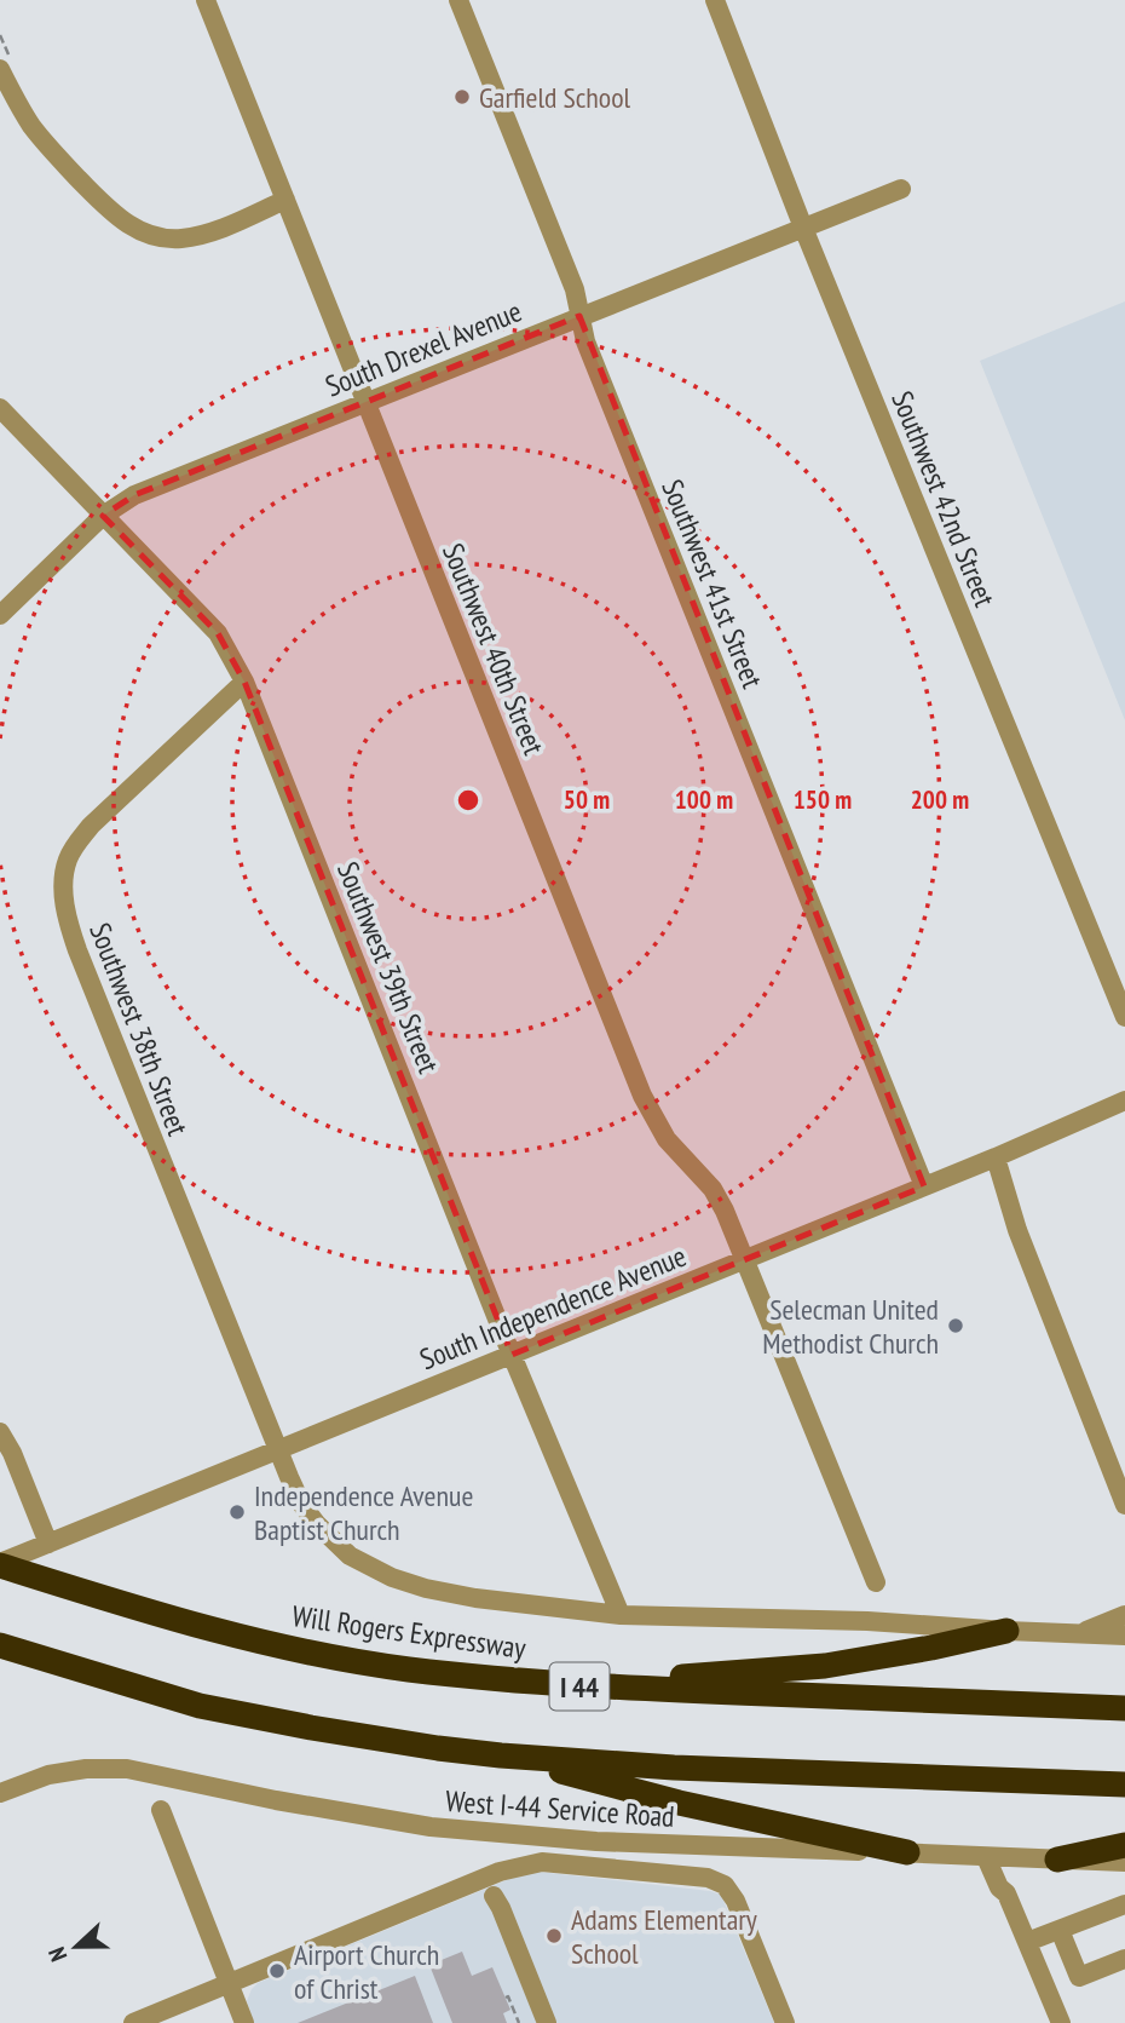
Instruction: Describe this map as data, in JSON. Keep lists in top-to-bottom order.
{
  "streets": {
    "highway": ["Will Rogers Expressway", "I 44"],
    "street": [
      "South Drexel Avenue",
      "Southwest 42nd Street",
      "Southwest 41st Street",
      "Southwest 40th Street",
      "Southwest 39th Street",
      "Southwest 38th Street",
      "South Independence Avenue",
      "West I-44 Service Road"
    ]
  },
  "crossings": [
    ["South Drexel Avenue", "Southwest 42nd Street"],
    ["South Drexel Avenue", "Southwest 41st Street"],
    ["South Drexel Avenue", "Southwest 40th Street"],
    ["South Drexel Avenue", "Southwest 39th Street"],
    ["Southwest 41st Street", "South Independence Avenue"],
    ["Southwest 40th Street", "South Independence Avenue"],
    ["Southwest 39th Street", "Southwest 38th Street"],
    ["Southwest 39th Street", "South Independence Avenue"],
    ["Southwest 38th Street", "South Independence Avenue"],
    ["South Independence Avenue", "Will Rogers Expressway"]
  ],
  "places": [
    "Garfield School",
    "Selecman United Methodist Church",
    "Independence Avenue Baptist Church",
    "Adams Elementary School",
    "Airport Church of Christ"
  ],
  "north": "left",
  "rings": [
    "50 m",
    "100 m",
    "150 m",
    "200 m"
  ]
}
